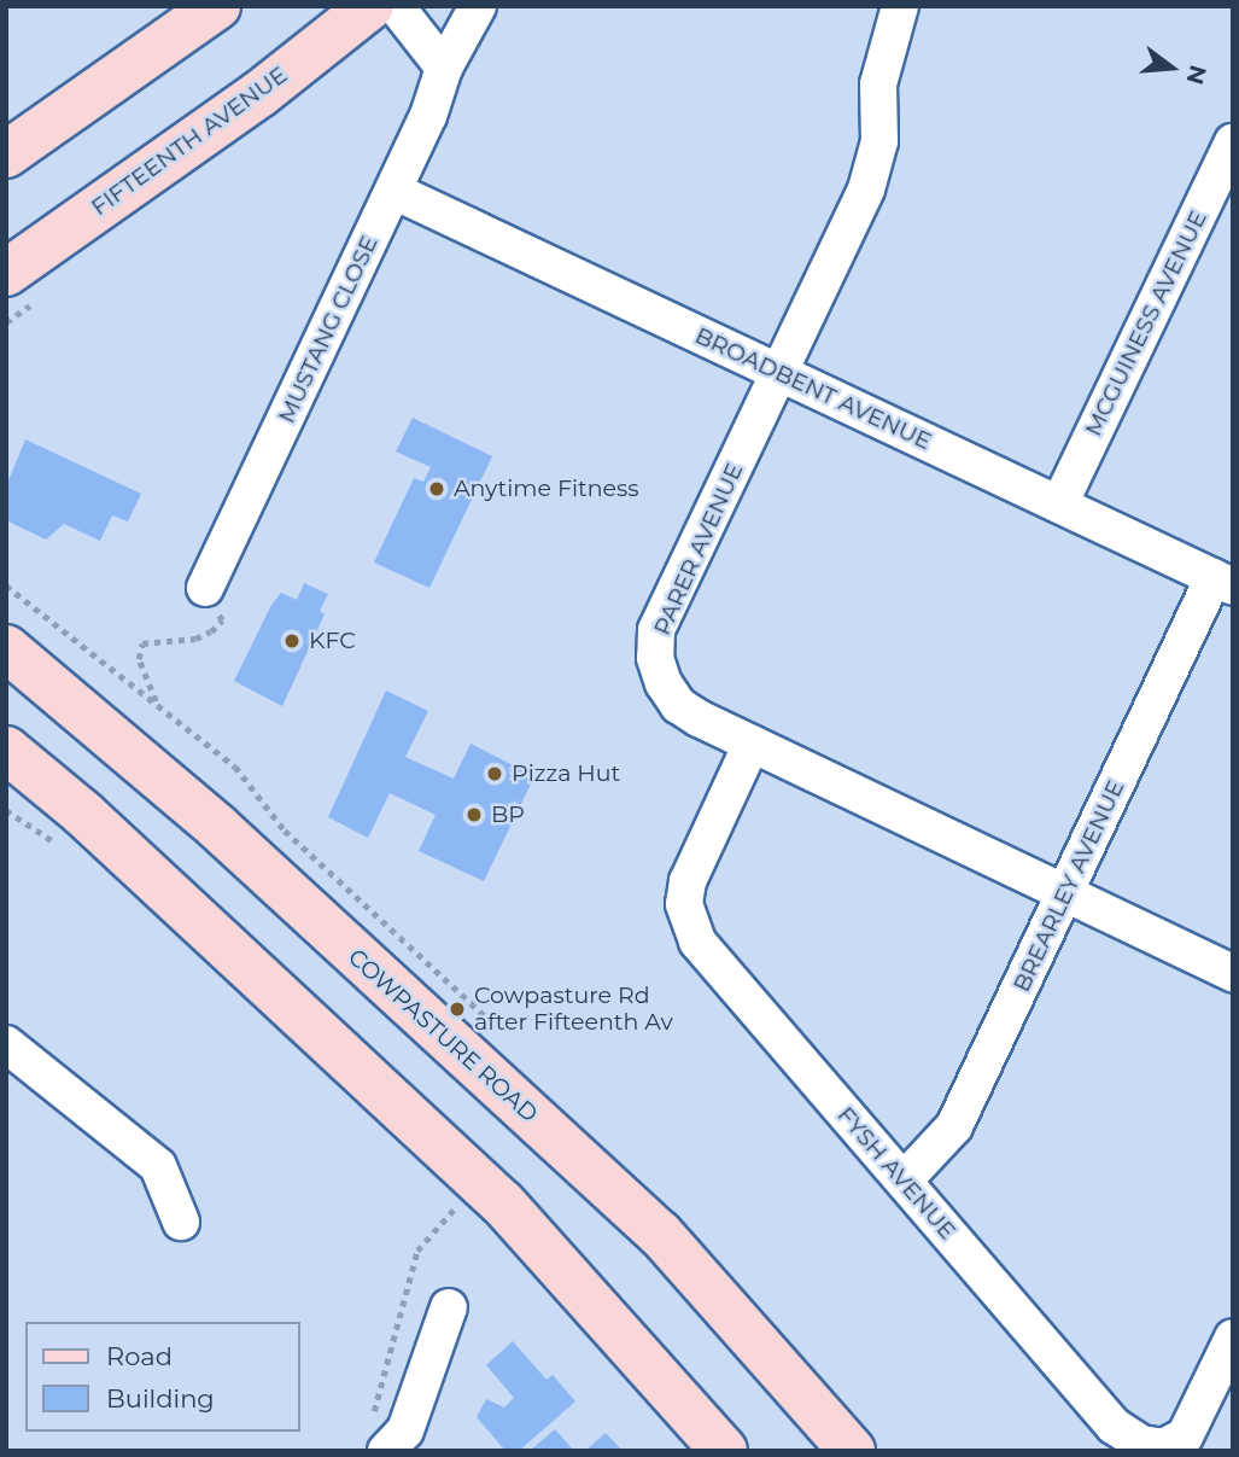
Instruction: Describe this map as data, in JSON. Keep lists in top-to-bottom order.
{
  "streets": {
    "main road": ["FIFTEENTH AVENUE", "COWPASTURE ROAD"],
    "street": [
      "MCGUINESS AVENUE",
      "MUSTANG CLOSE",
      "BROADBENT AVENUE",
      "PARER AVENUE",
      "BREARLEY AVENUE",
      "FYSH AVENUE"
    ]
  },
  "crossings": [
    ["MCGUINESS AVENUE", "BROADBENT AVENUE"],
    ["MUSTANG CLOSE", "BROADBENT AVENUE"],
    ["BROADBENT AVENUE", "PARER AVENUE"],
    ["BROADBENT AVENUE", "BREARLEY AVENUE"],
    ["PARER AVENUE", "BREARLEY AVENUE"],
    ["PARER AVENUE", "FYSH AVENUE"],
    ["BREARLEY AVENUE", "FYSH AVENUE"]
  ],
  "places": [
    "Anytime Fitness",
    "KFC",
    "Pizza Hut",
    "BP",
    "Cowpasture Rd after Fifteenth Av"
  ],
  "legend": ["Road", "Building"],
  "north": "right"
}
